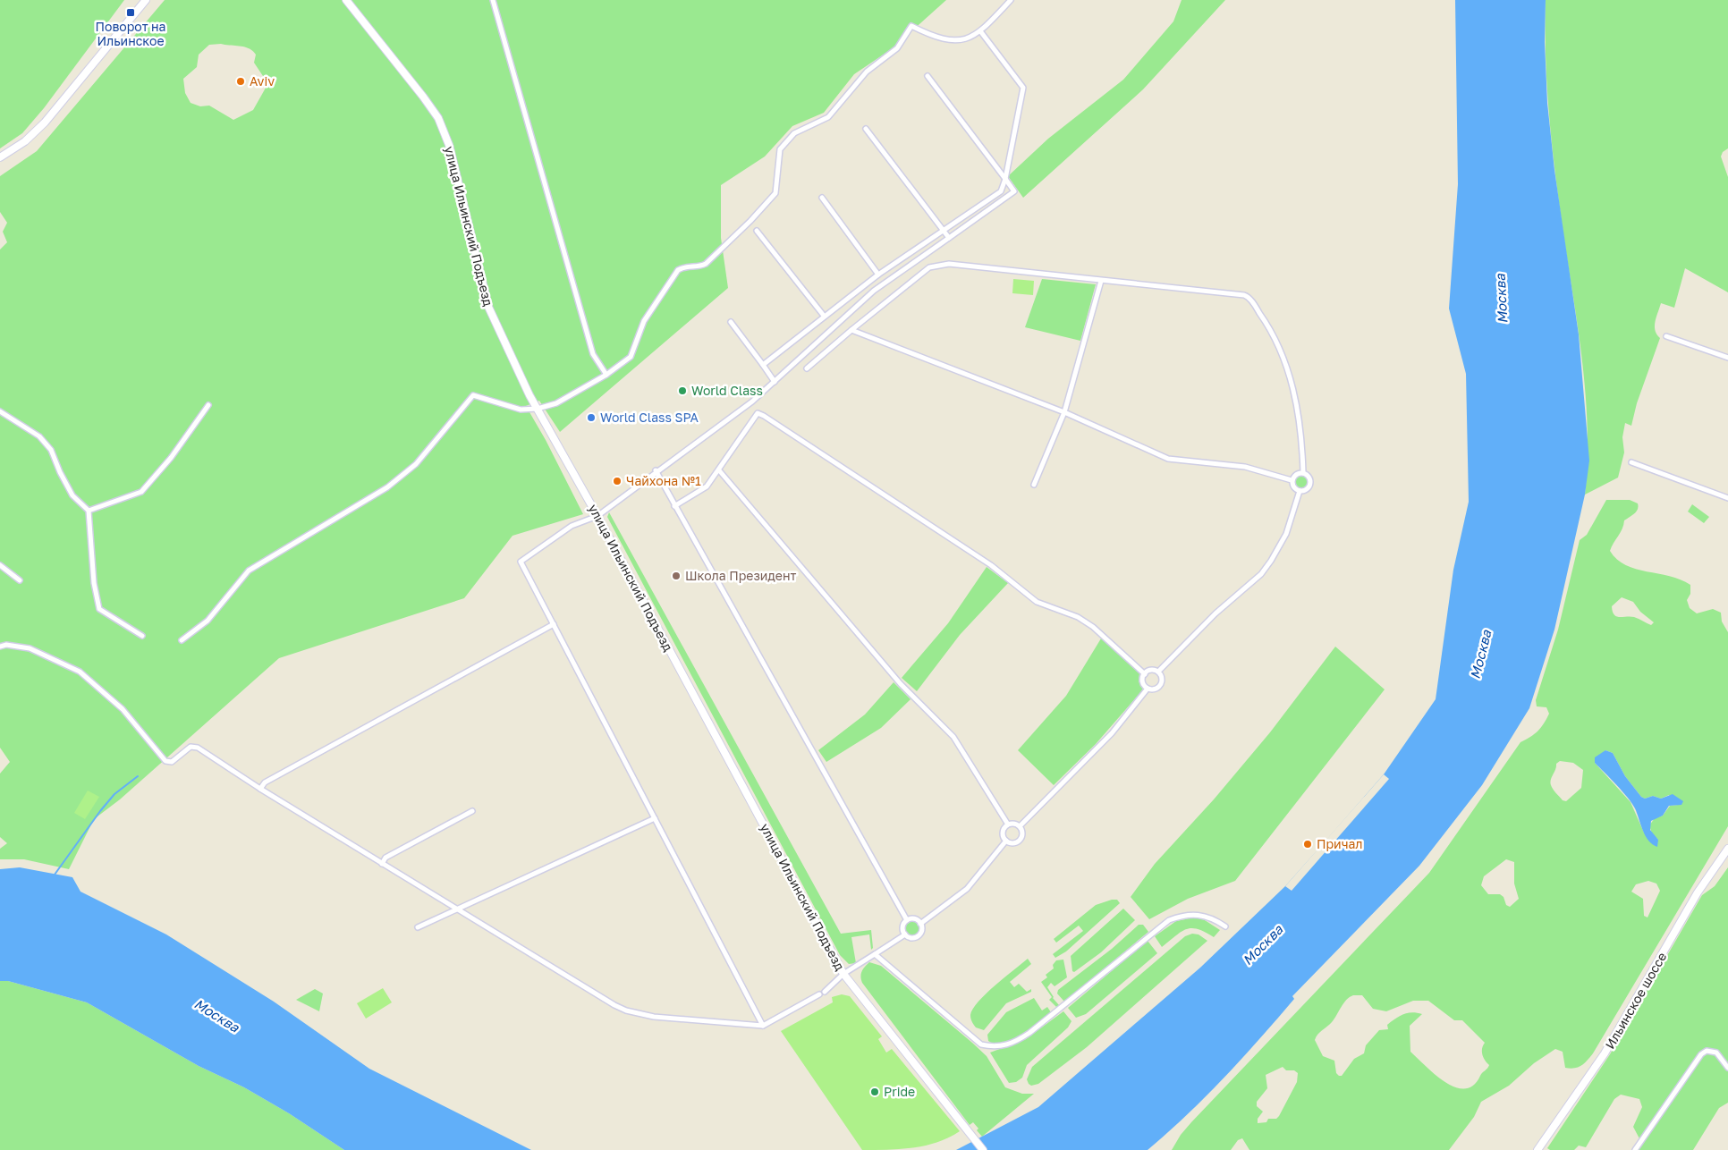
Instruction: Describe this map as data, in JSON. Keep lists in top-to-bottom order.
{
  "streets": {
    "main road": ["улица Ильинский Подъезд", "Ильинское шоссе"]
  },
  "water": ["Москва"],
  "places": {
    "transit": ["Поворот на Ильинское"],
    "other": [
      "Aviv",
      "World Class",
      "World Class SPA",
      "Чайхона №1",
      "Школа Президент",
      "Причал",
      "Pride"
    ]
  }
}
